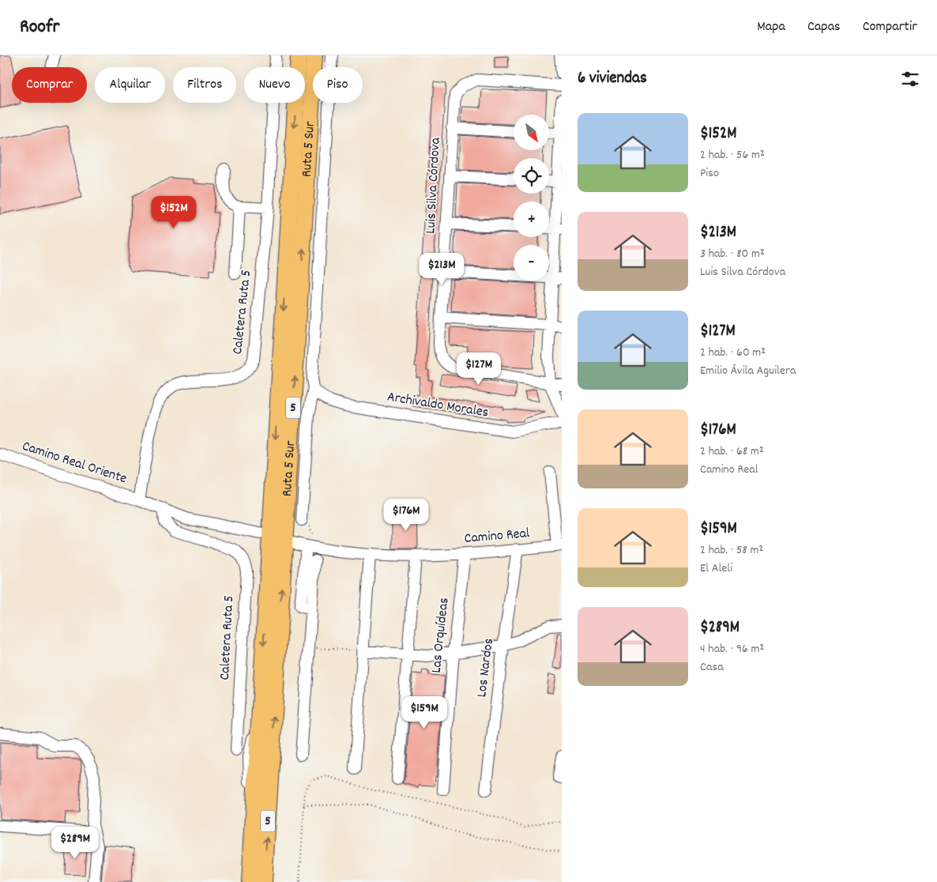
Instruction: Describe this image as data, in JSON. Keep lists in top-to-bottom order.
{
  "streets": {
    "highway": ["Ruta 5 Sur", "5"],
    "street": [
      "Luis Silva Córdova",
      "Caletera Ruta 5",
      "Archivaldo Morales",
      "Camino Real Oriente",
      "Camino Real",
      "Las Orquídeas",
      "Los Nardos"
    ]
  },
  "crossings": [
    ["Caletera Ruta 5", "Camino Real Oriente"],
    ["Camino Real", "Las Orquídeas"],
    ["Camino Real", "Los Nardos"]
  ],
  "north": "bottom right",
  "page": {
    "header": "Roofr",
    "nav": ["Mapa", "Capas", "Compartir"],
    "heading": "6 viviendas",
    "chip": [
      "Comprar",
      "Alquilar",
      "Filtros",
      "Nuevo",
      "Piso"
    ],
    "list": [
      {
        "name": "$152M",
        "note": "2 hab. · 56 m² · Piso"
      },
      {
        "name": "$213M",
        "note": "3 hab. · 80 m² · Luis Silva Córdova"
      },
      {
        "name": "$127M",
        "note": "2 hab. · 60 m² · Emilio Ávila Aguilera"
      },
      {
        "name": "$176M",
        "note": "2 hab. · 68 m² · Camino Real"
      },
      {
        "name": "$159M",
        "note": "2 hab. · 58 m² · El Aleli"
      },
      {
        "name": "$289M",
        "note": "4 hab. · 96 m² · Casa"
      }
    ],
    "map_buttons": ["+", "−"],
    "price": [
      "$152M",
      "$213M",
      "$127M",
      "$176M",
      "$159M",
      "$289M"
    ]
  }
}
